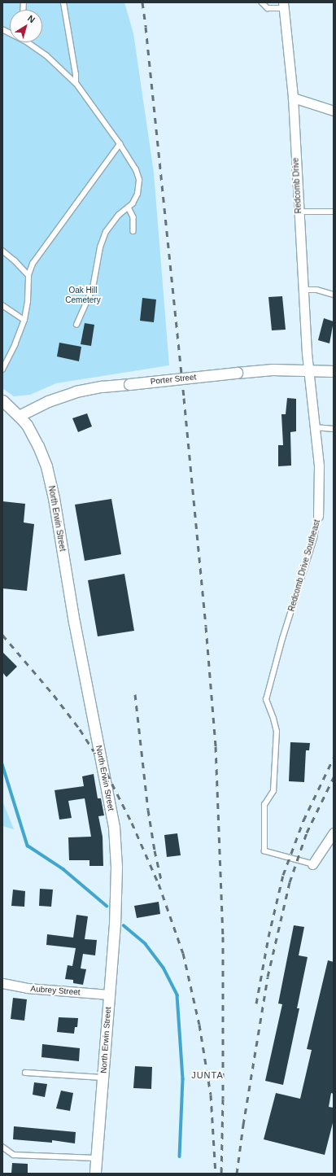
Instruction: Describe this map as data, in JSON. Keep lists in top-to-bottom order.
{
  "streets": {
    "street": [
      "Redcomb Drive",
      "Porter Street",
      "North Erwin Street",
      "Redcomb Drive Southeast",
      "Aubrey Street"
    ]
  },
  "crossings": [
    ["Redcomb Drive", "Porter Street"],
    ["Redcomb Drive", "Redcomb Drive Southeast"],
    ["Porter Street", "North Erwin Street"],
    ["Porter Street", "Redcomb Drive Southeast"],
    ["North Erwin Street", "Aubrey Street"]
  ],
  "districts": ["JUNTA"],
  "parks": ["Oak Hill Cemetery"],
  "north": "top right"
}
